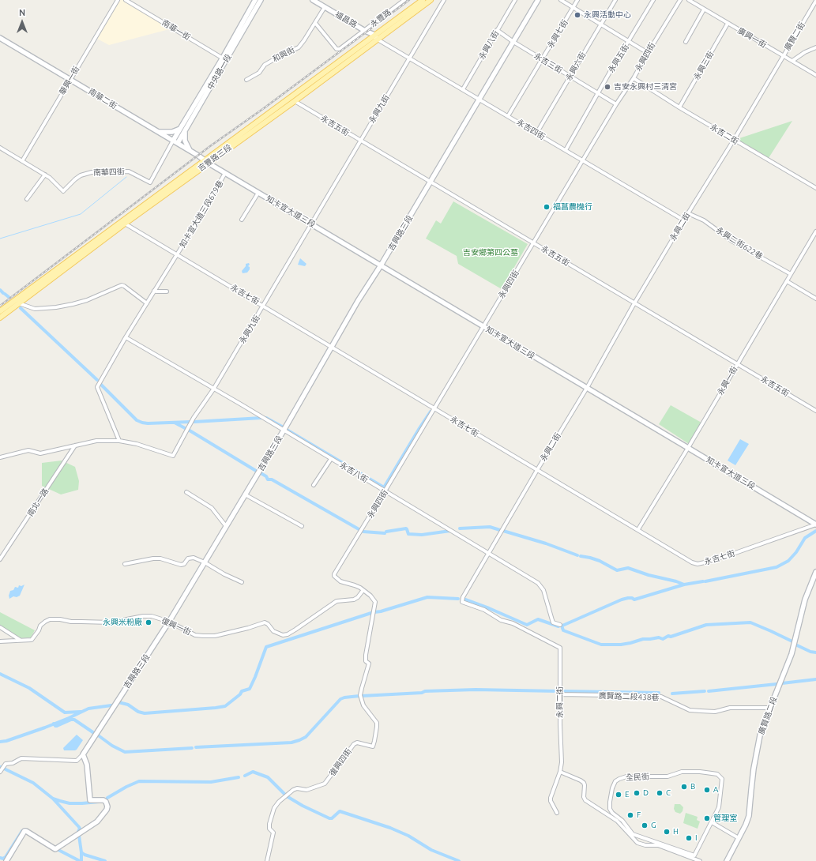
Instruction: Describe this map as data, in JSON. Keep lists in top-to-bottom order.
{
  "streets": {
    "main road": ["吉豐路三段"],
    "street": [
      "永豐路",
      "福昌路",
      "南華一街",
      "永興七街",
      "廣賢二街",
      "廣興一街",
      "永興八街",
      "和興街",
      "永興四街",
      "永興五街",
      "永吉三街",
      "永興三街",
      "永興六街",
      "中央路一段",
      "華興一街",
      "南華二街",
      "永興九街",
      "永吉五街",
      "永吉四街",
      "永吉二街",
      "南華四街",
      "知卡宣大道三段",
      "知卡宣大道三段679巷",
      "永興二街",
      "吉興路三段",
      "永興二街622巷",
      "永吉七街",
      "永興一街",
      "永吉八街",
      "南北一路",
      "復興一街",
      "廣賢路二段438巷",
      "廣賢路二段",
      "復興四街",
      "全民街"
    ]
  },
  "crossings": [
    ["永豐路", "福昌路"],
    ["永豐路", "和興街"],
    ["福昌路", "和興街"],
    ["福昌路", "吉豐路三段"],
    ["南華一街", "中央路一段"],
    ["永興七街", "永吉三街"],
    ["永興七街", "永吉四街"],
    ["廣賢二街", "廣興一街"],
    ["廣賢二街", "永興二街"],
    ["廣興一街", "永興三街"],
    ["廣興一街", "永興二街"],
    ["永興八街", "永吉三街"],
    ["永興八街", "永吉四街"],
    ["永興四街", "永吉三街"],
    ["永興四街", "永吉五街"],
    ["永興四街", "永吉四街"],
    ["永興四街", "永吉二街"],
    ["永興四街", "知卡宣大道三段"],
    ["永興四街", "永吉七街"],
    ["永興四街", "永吉八街"],
    ["永興四街", "復興四街"],
    ["永興五街", "永吉三街"],
    ["永興五街", "永吉四街"],
    ["永吉三街", "永興六街"],
    ["永吉三街", "吉興路三段"],
    ["永興三街", "永吉二街"],
    ["永興六街", "永吉四街"],
    ["中央路一段", "南華二街"],
    ["中央路一段", "南華四街"],
    ["華興一街", "南華二街"],
    ["華興一街", "南華四街"],
    ["南華二街", "吉豐路三段"],
    ["南華二街", "南華四街"],
    ["南華二街", "知卡宣大道三段"],
    ["永興九街", "永吉五街"],
    ["永興九街", "永吉四街"],
    ["永興九街", "知卡宣大道三段"],
    ["永興九街", "知卡宣大道三段679巷"],
    ["永興九街", "永吉七街"],
    ["永興九街", "永吉八街"],
    ["永興九街", "南北一路"],
    ["永吉五街", "吉豐路三段"],
    ["永吉五街", "永興二街"],
    ["永吉五街", "吉興路三段"],
    ["永吉五街", "永興一街"],
    ["永吉四街", "吉豐路三段"],
    ["永吉四街", "永興二街"],
    ["永吉四街", "吉興路三段"],
    ["永吉二街", "永興二街"],
    ["吉豐路三段", "知卡宣大道三段"],
    ["吉豐路三段", "永吉七街"],
    ["知卡宣大道三段", "知卡宣大道三段679巷"],
    ["知卡宣大道三段", "永興二街"],
    ["知卡宣大道三段", "吉興路三段"],
    ["知卡宣大道三段", "永吉七街"],
    ["知卡宣大道三段", "永興一街"],
    ["知卡宣大道三段679巷", "永吉七街"],
    ["知卡宣大道三段679巷", "永吉八街"],
    ["永興二街", "永興二街622巷"],
    ["永興二街", "永吉七街"],
    ["永興二街", "永吉八街"],
    ["永興二街", "廣賢路二段438巷"],
    ["吉興路三段", "永吉七街"],
    ["吉興路三段", "永吉八街"],
    ["吉興路三段", "復興一街"],
    ["永興二街622巷", "永興一街"],
    ["永吉七街", "永興一街"],
    ["復興一街", "復興四街"],
    ["廣賢路二段438巷", "廣賢路二段"]
  ],
  "parks": ["吉安鄉第四公墓"],
  "places": [
    "永興活動中心",
    "吉安永興村三清宮",
    "福菖農機行",
    "永興米粉廠",
    "B",
    "A",
    "D",
    "C",
    "E",
    "F",
    "管理室",
    "G",
    "H",
    "I"
  ],
  "north": "top"
}
